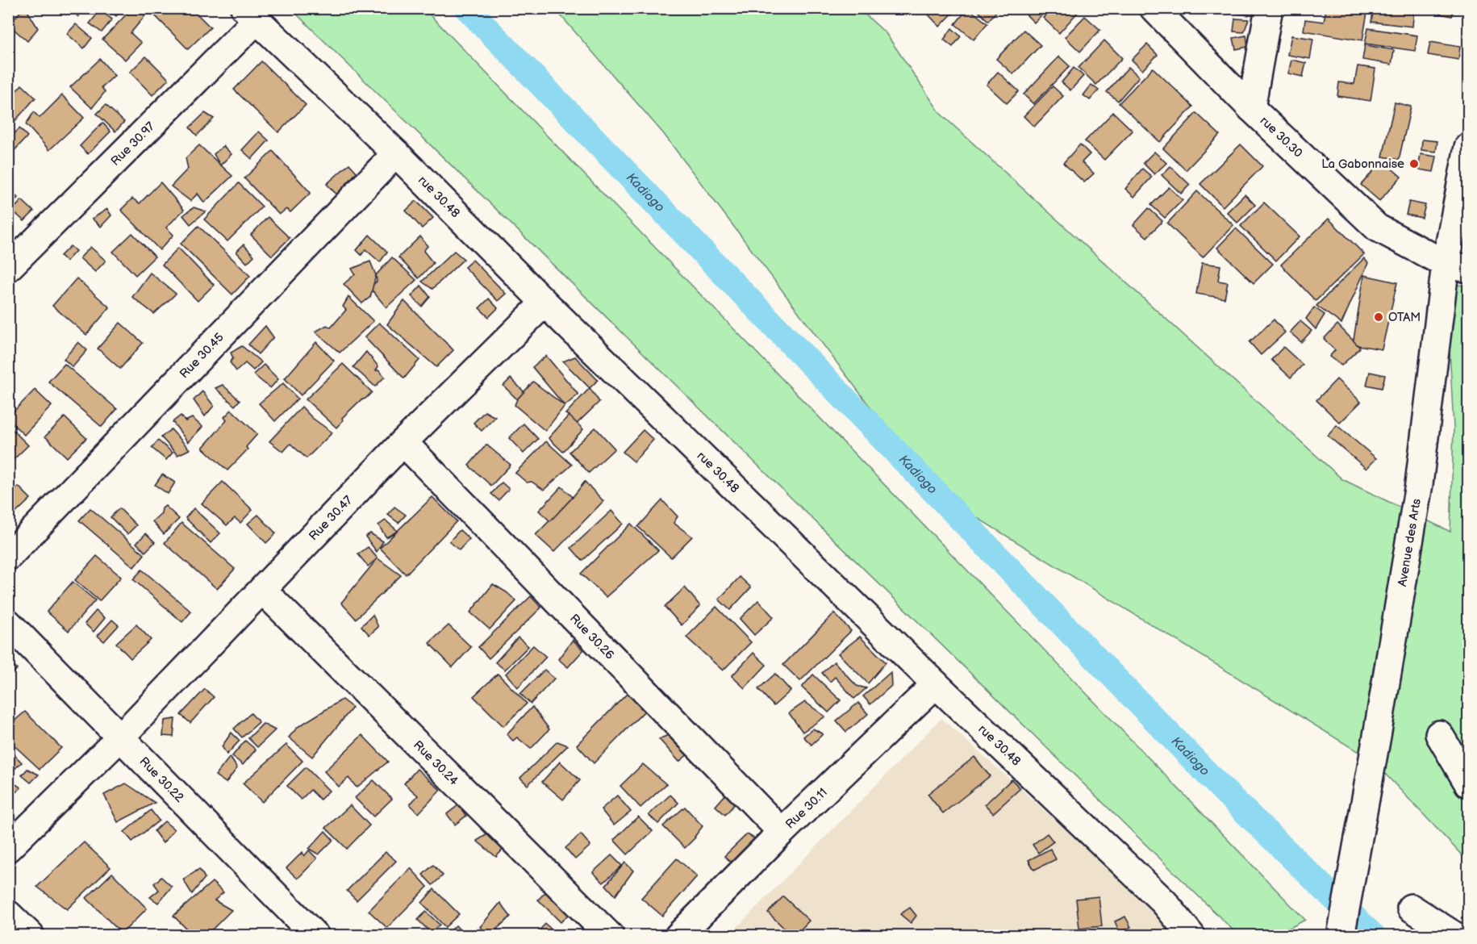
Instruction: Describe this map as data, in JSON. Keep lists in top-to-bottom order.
{
  "streets": {
    "street": [
      "rue 30.30",
      "Rue 30.97",
      "rue 30.48",
      "Rue 30.45",
      "Rue 30.47",
      "Avenue des Arts",
      "Rue 30.26",
      "Rue 30.24",
      "Rue 30.22",
      "Rue 30.11"
    ]
  },
  "crossings": [
    ["rue 30.30", "Avenue des Arts"],
    ["Rue 30.97", "rue 30.48"],
    ["rue 30.48", "Rue 30.45"],
    ["rue 30.48", "Rue 30.47"],
    ["rue 30.48", "Rue 30.11"],
    ["Rue 30.47", "Rue 30.26"],
    ["Rue 30.47", "Rue 30.24"],
    ["Rue 30.47", "Rue 30.22"],
    ["Rue 30.26", "Rue 30.11"]
  ],
  "water": ["Kadiogo"],
  "places": ["La Gabonnaise", "OTAM"]
}
